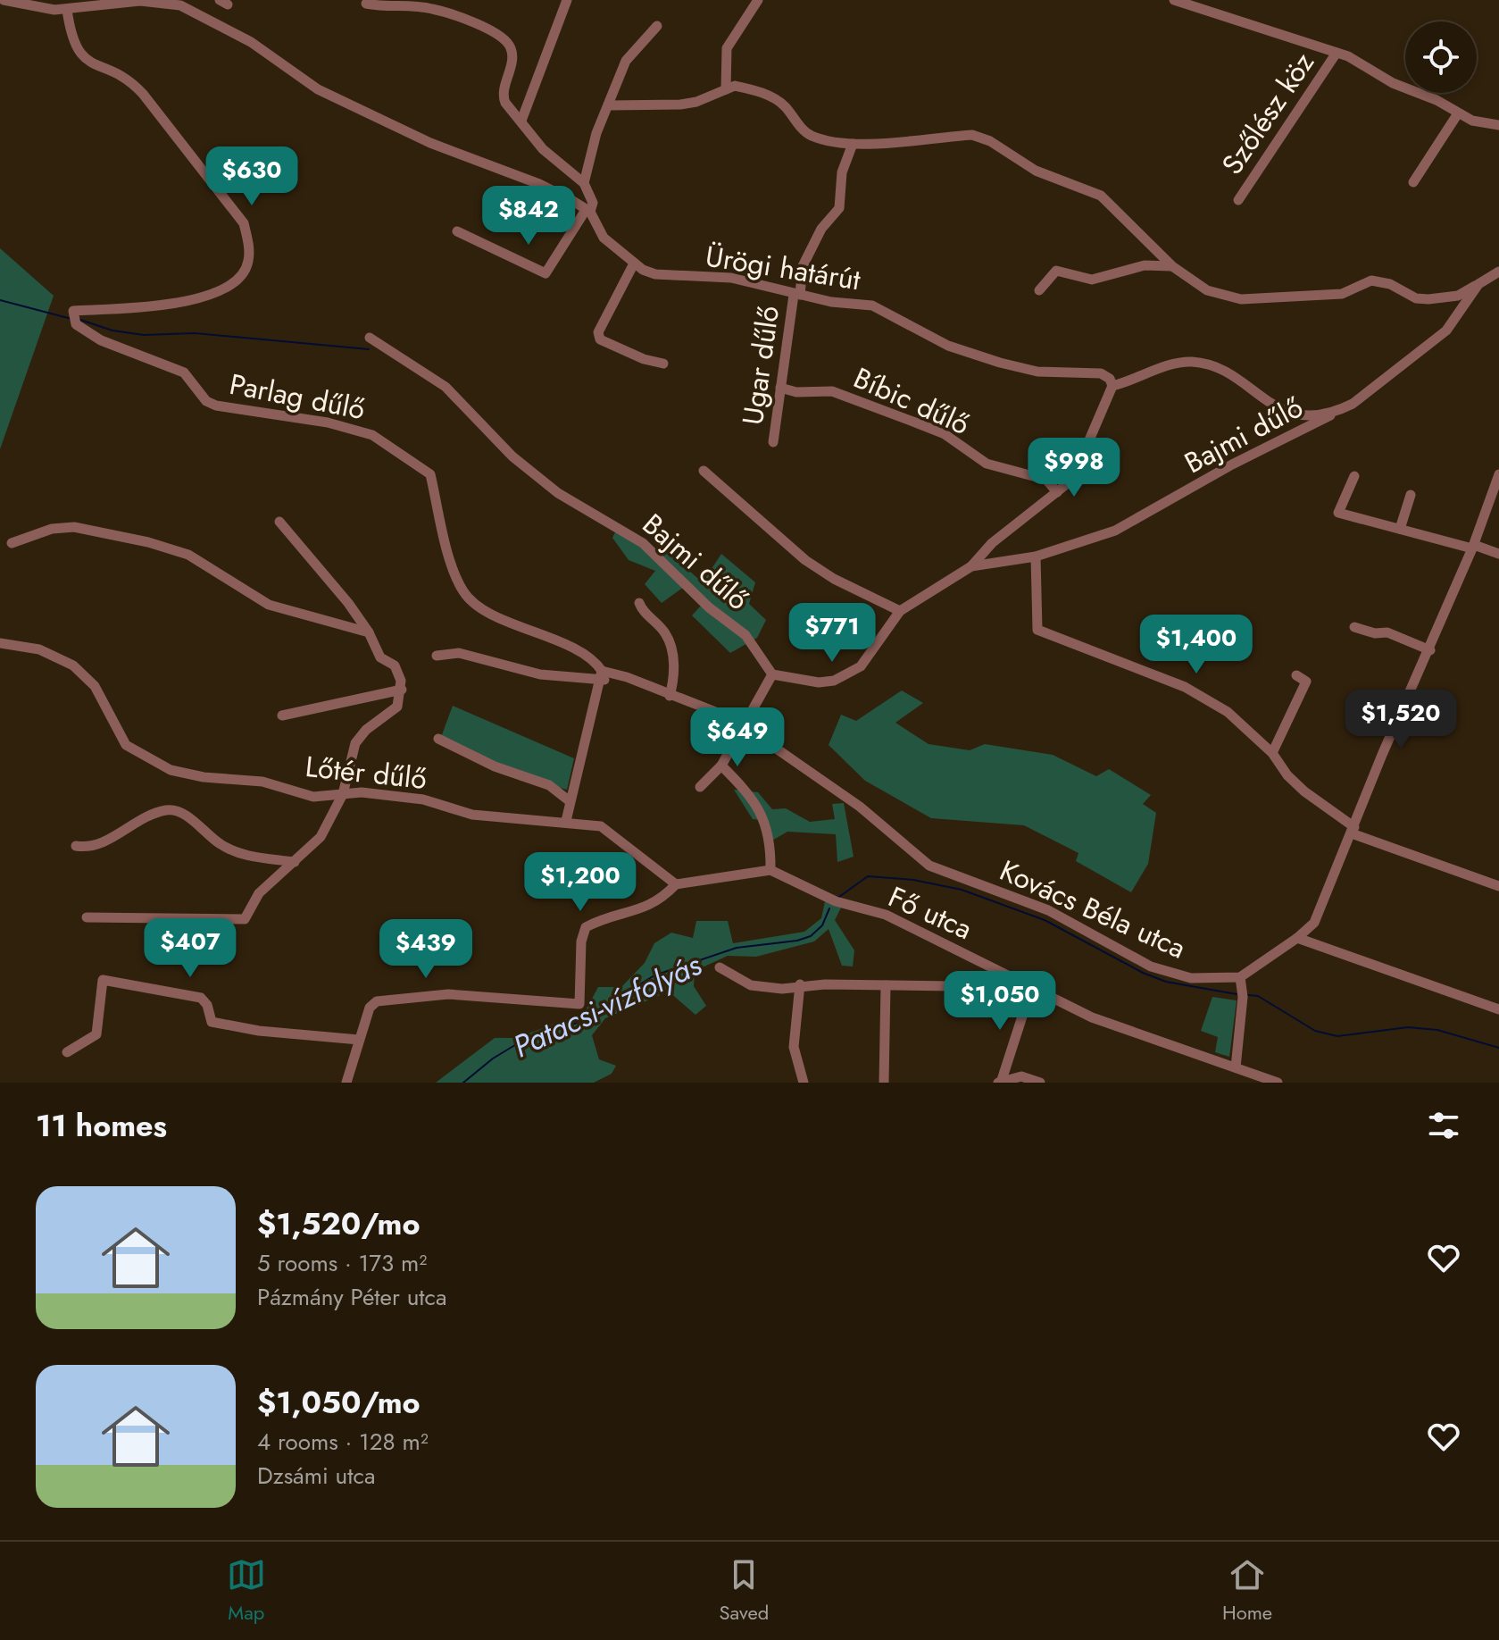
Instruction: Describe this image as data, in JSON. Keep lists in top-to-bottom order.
{
  "streets": {
    "street": [
      "Szőlész köz",
      "Ürögi határút",
      "Ugar dűlő",
      "Parlag dűlő",
      "Bíbic dűlő",
      "Bajmi dűlő",
      "Lőtér dűlő",
      "Kovács Béla utca",
      "Fő utca"
    ]
  },
  "crossings": [
    ["Ürögi határút", "Ugar dűlő"],
    ["Ürögi határút", "Parlag dűlő"],
    ["Ugar dűlő", "Bíbic dűlő"],
    ["Parlag dűlő", "Kovács Béla utca"]
  ],
  "water": ["Patacsi-vízfolyás"],
  "page": {
    "price": [
      "$630",
      "$842",
      "$998",
      "$771",
      "$1,400",
      "$1,520",
      "$649",
      "$1,200",
      "$407",
      "$439",
      "$1,050"
    ],
    "heading": "11 homes",
    "list": [
      {
        "name": "$1,520/mo",
        "note": "5 rooms · 173 m² · Pázmány Péter utca"
      },
      {
        "name": "$1,050/mo",
        "note": "4 rooms · 128 m² · Dzsámi utca"
      }
    ],
    "tabs": ["Map", "Saved", "Home"]
  }
}
